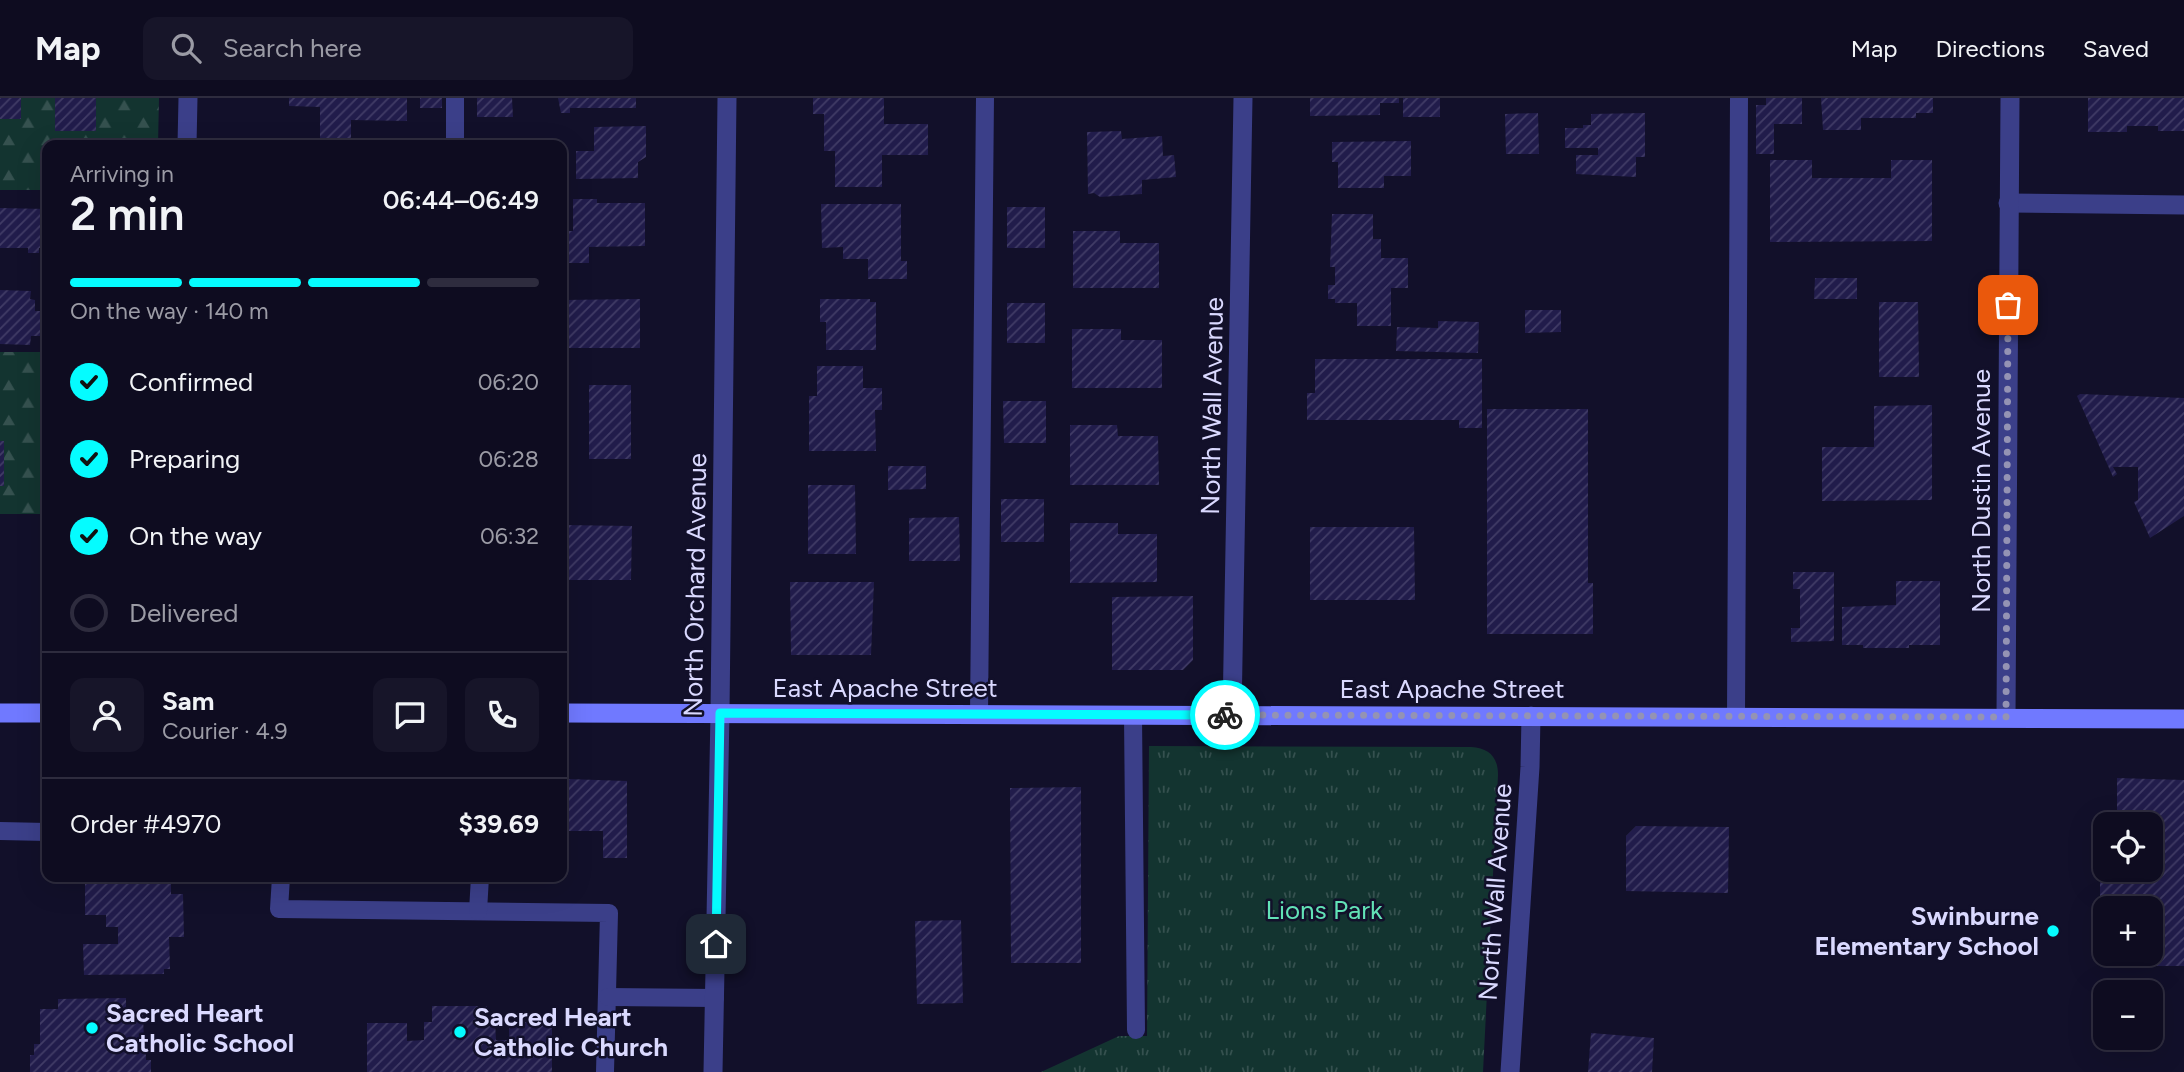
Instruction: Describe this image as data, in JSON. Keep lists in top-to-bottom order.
{
  "streets": {
    "main road": ["East Apache Street"],
    "street": ["North Wall Avenue", "North Dustin Avenue", "North Orchard Avenue"]
  },
  "crossings": [
    ["North Wall Avenue", "East Apache Street"],
    ["North Dustin Avenue", "East Apache Street"],
    ["North Orchard Avenue", "East Apache Street"]
  ],
  "parks": ["Lions Park"],
  "places": ["Swinburne Elementary School", "Sacred Heart Catholic School", "Sacred Heart Catholic Church"],
  "page": {
    "header": "Map",
    "search": "Search here",
    "nav": ["Map", "Directions", "Saved"],
    "heading": ["2 min", "Arriving in", "06:44–06:49"],
    "panel": [
      "Sam",
      "Courier · 4.9",
      "Order #4970",
      "$39.69"
    ],
    "bar": "On the way · 140 m",
    "list": [
      ["Confirmed", "06:20"],
      ["Preparing", "06:28"],
      ["On the way", "06:32"],
      "Delivered"
    ],
    "map_buttons": ["+", "−"]
  }
}
